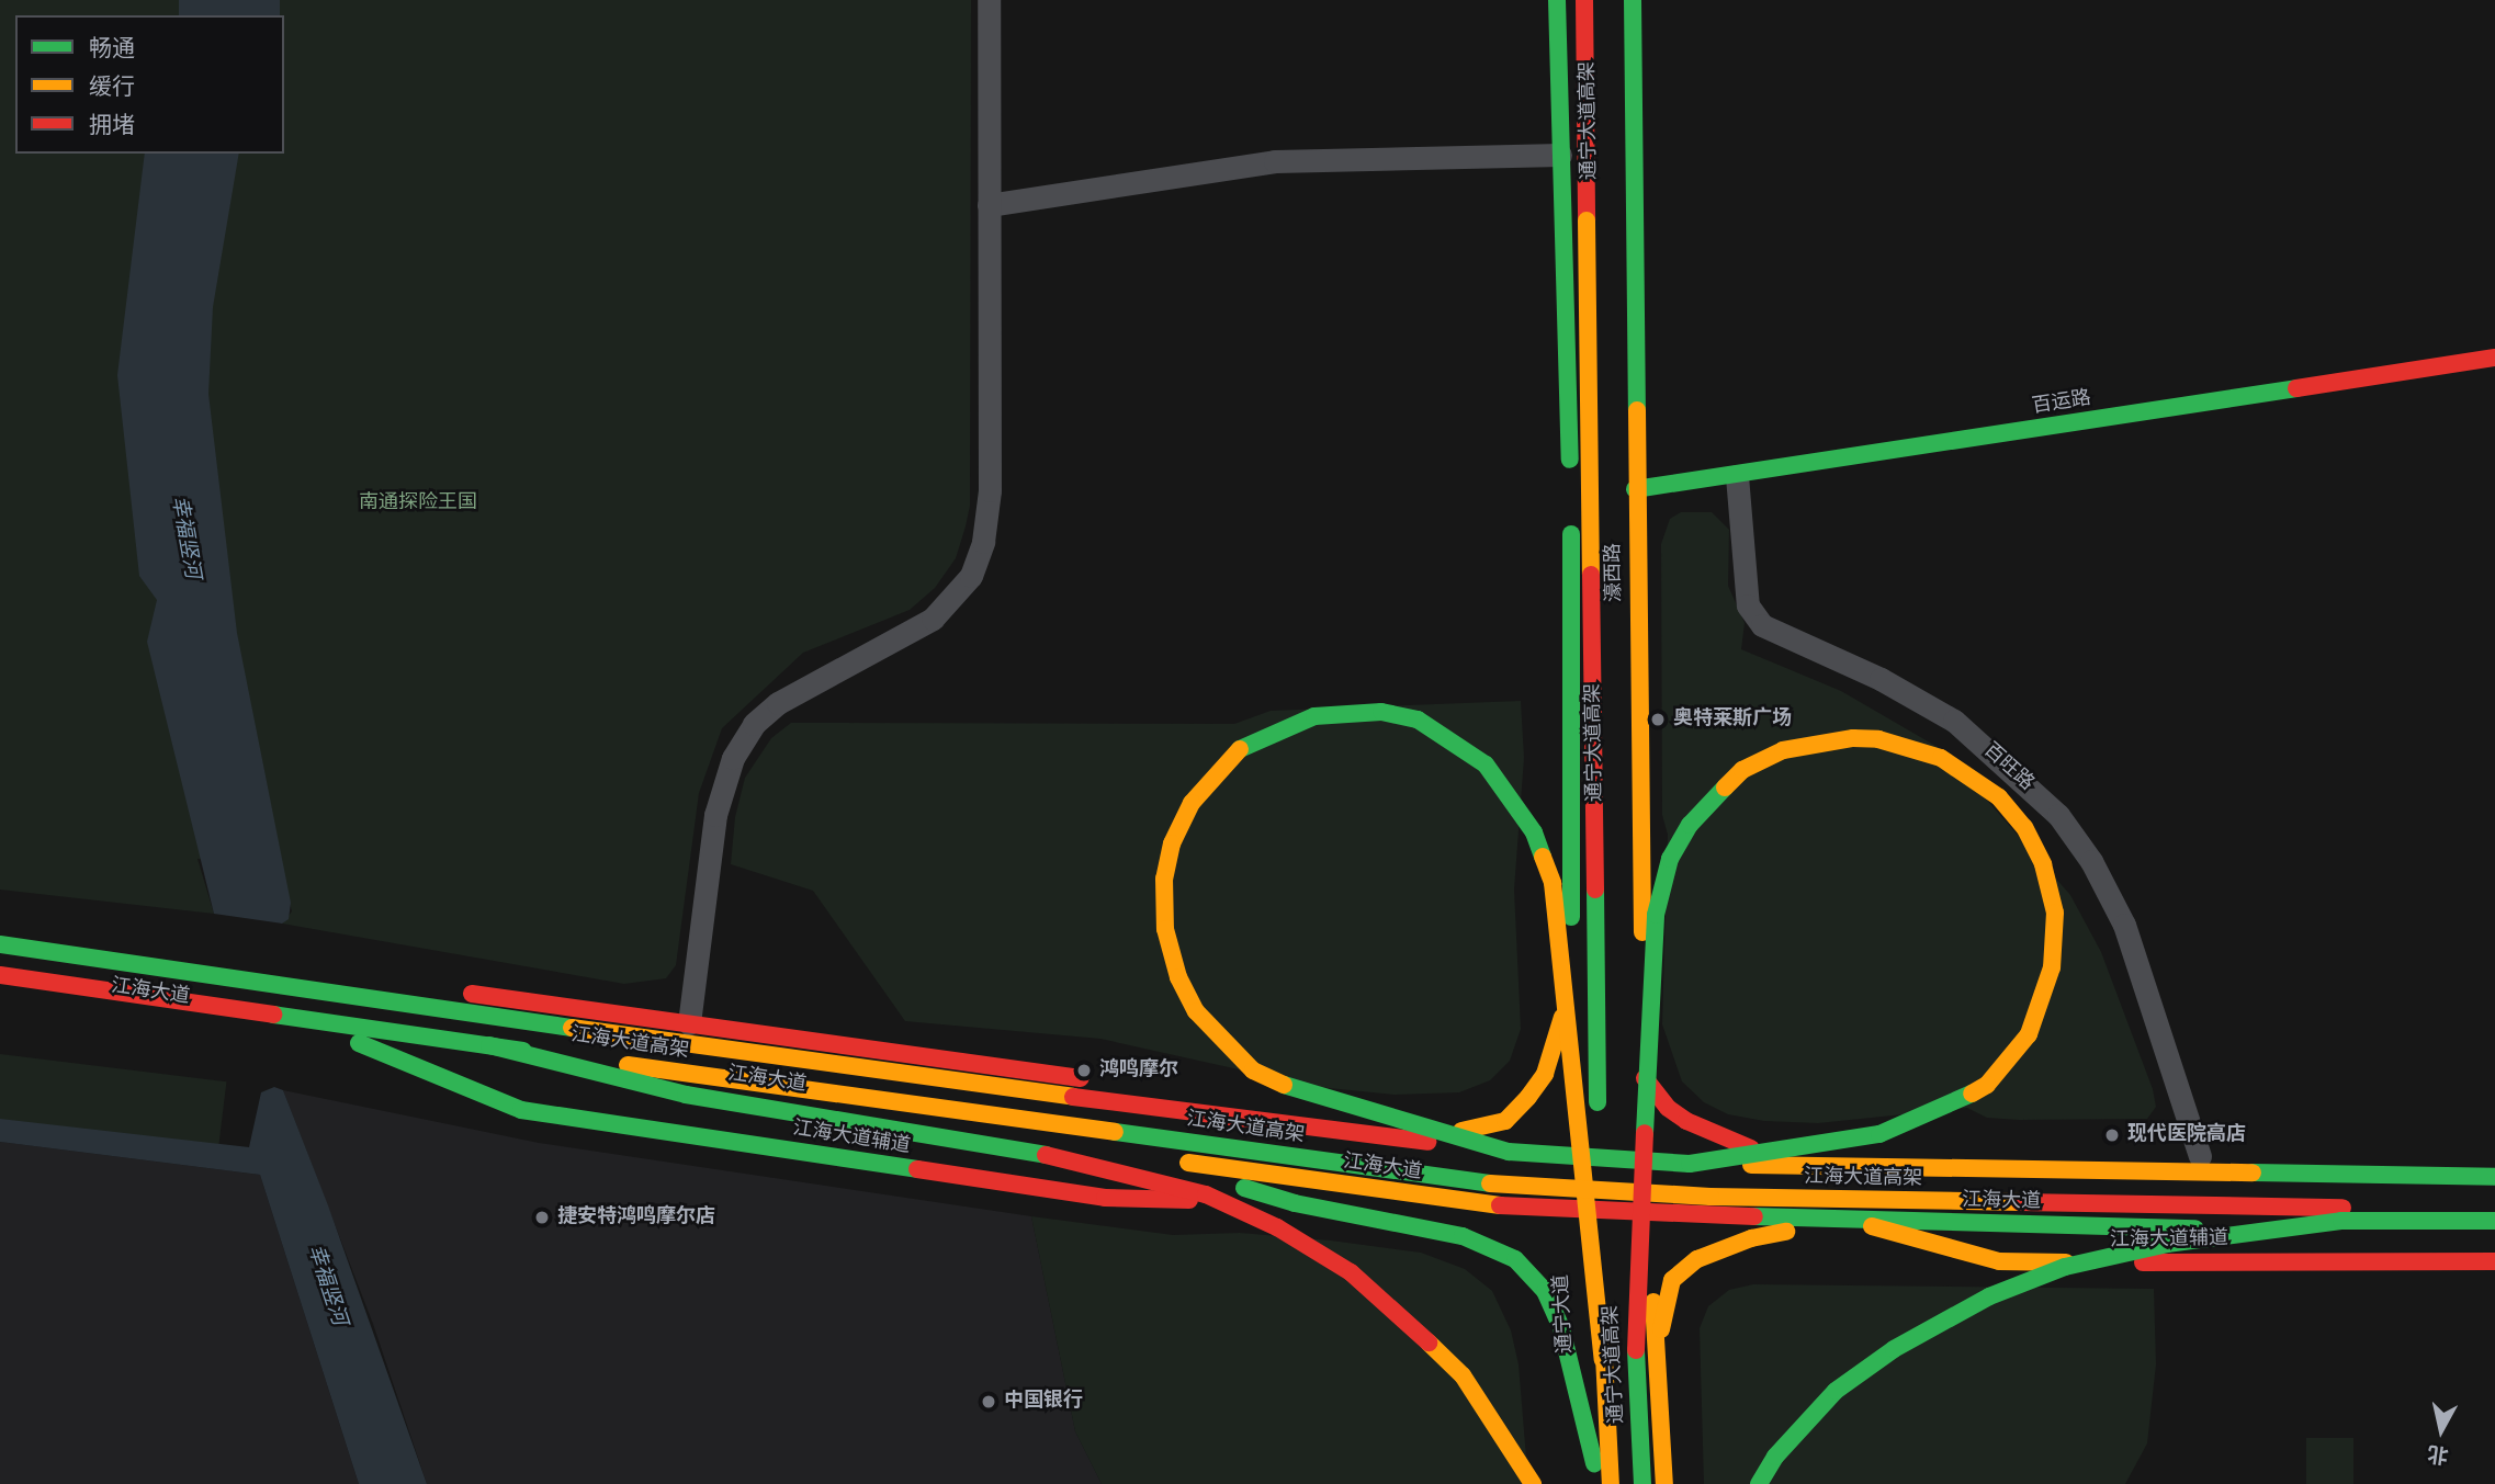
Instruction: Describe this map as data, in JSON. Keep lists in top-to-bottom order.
{
  "streets": {
    "main road": [
      "通宁大道高架",
      "百运路",
      "濠西路",
      "江海大道",
      "江海大道高架",
      "江海大道辅道",
      "通宁大道"
    ],
    "street": ["百旺路"]
  },
  "crossings": [
    ["百运路", "濠西路"],
    ["百运路", "百旺路"],
    ["江海大道", "江海大道辅道"],
    ["江海大道", "通宁大道"]
  ],
  "water": ["幸福竖河"],
  "parks": ["南通探险王国"],
  "places": [
    "奥特莱斯广场",
    "鸿鸣摩尔",
    "现代医院·高店",
    "捷安特鸿鸣摩尔店",
    "中国银行"
  ],
  "legend": ["畅通", "缓行", "拥堵"],
  "north": "bottom"
}
